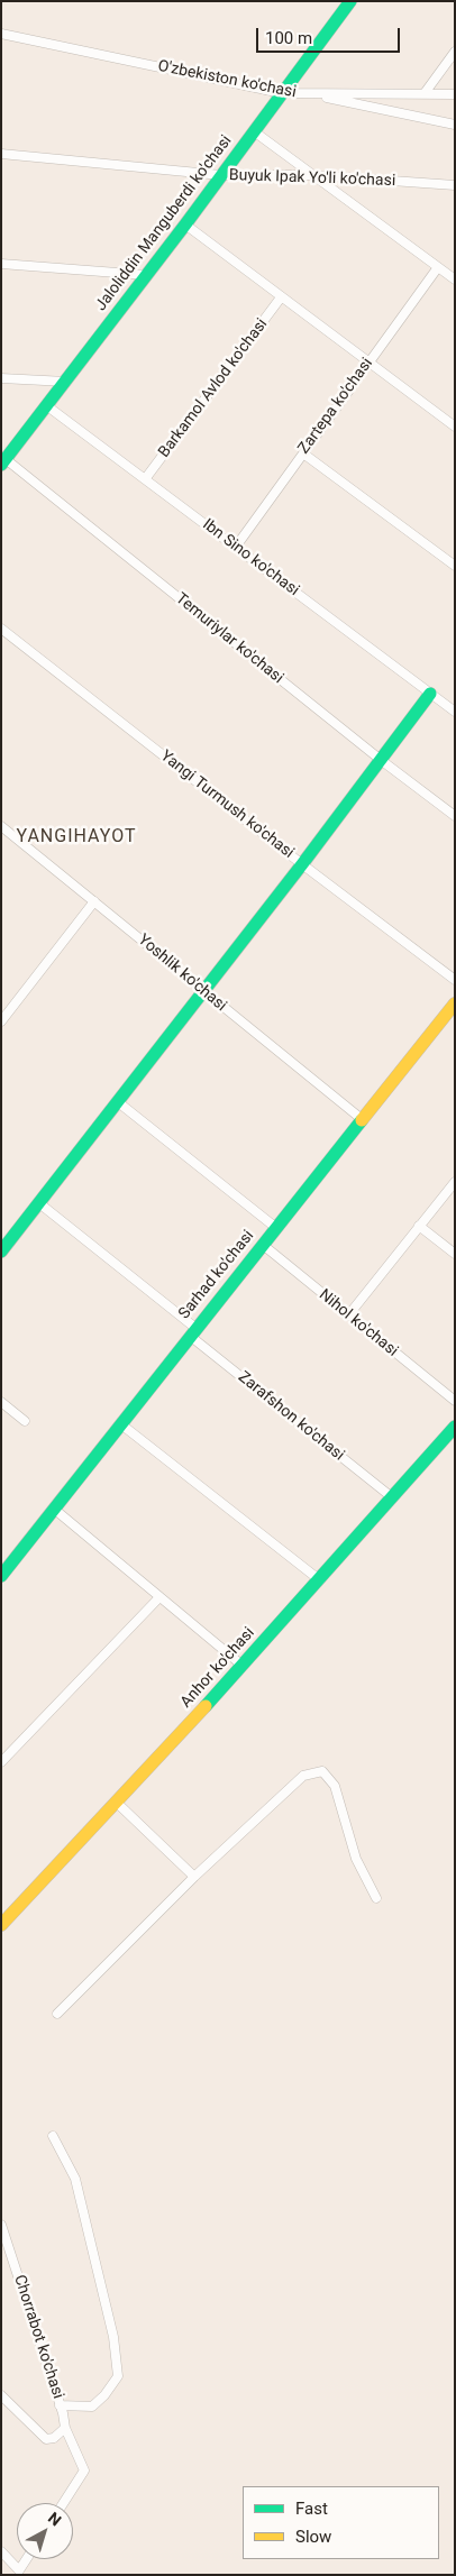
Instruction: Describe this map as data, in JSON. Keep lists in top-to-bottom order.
{
  "streets": {
    "street": [
      "O'zbekiston ko'chasi",
      "Buyuk Ipak Yo'li ko'chasi",
      "Jaloliddin Manguberdi ko'chasi",
      "Barkamol Avlod ko'chasi",
      "Zartepa ko'chasi",
      "Ibn Sino ko'chasi",
      "Temuriylar ko'chasi",
      "Yangi Turmush ko'chasi",
      "Yoshlik ko'chasi",
      "Sarhad ko'chasi",
      "Nihol ko'chasi",
      "Zarafshon ko'chasi",
      "Anhor ko'chasi",
      "Chorrabot ko'chasi"
    ]
  },
  "crossings": [
    ["O'zbekiston ko'chasi", "Jaloliddin Manguberdi ko'chasi"],
    ["Buyuk Ipak Yo'li ko'chasi", "Jaloliddin Manguberdi ko'chasi"],
    ["Jaloliddin Manguberdi ko'chasi", "Ibn Sino ko'chasi"],
    ["Jaloliddin Manguberdi ko'chasi", "Temuriylar ko'chasi"],
    ["Barkamol Avlod ko'chasi", "Ibn Sino ko'chasi"],
    ["Zartepa ko'chasi", "Ibn Sino ko'chasi"],
    ["Yoshlik ko'chasi", "Sarhad ko'chasi"],
    ["Sarhad ko'chasi", "Nihol ko'chasi"],
    ["Sarhad ko'chasi", "Zarafshon ko'chasi"],
    ["Zarafshon ko'chasi", "Anhor ko'chasi"]
  ],
  "districts": ["YANGIHAYOT"],
  "legend": ["Fast", "Slow"],
  "scale_bar": "100 m",
  "north": "top right"
}
